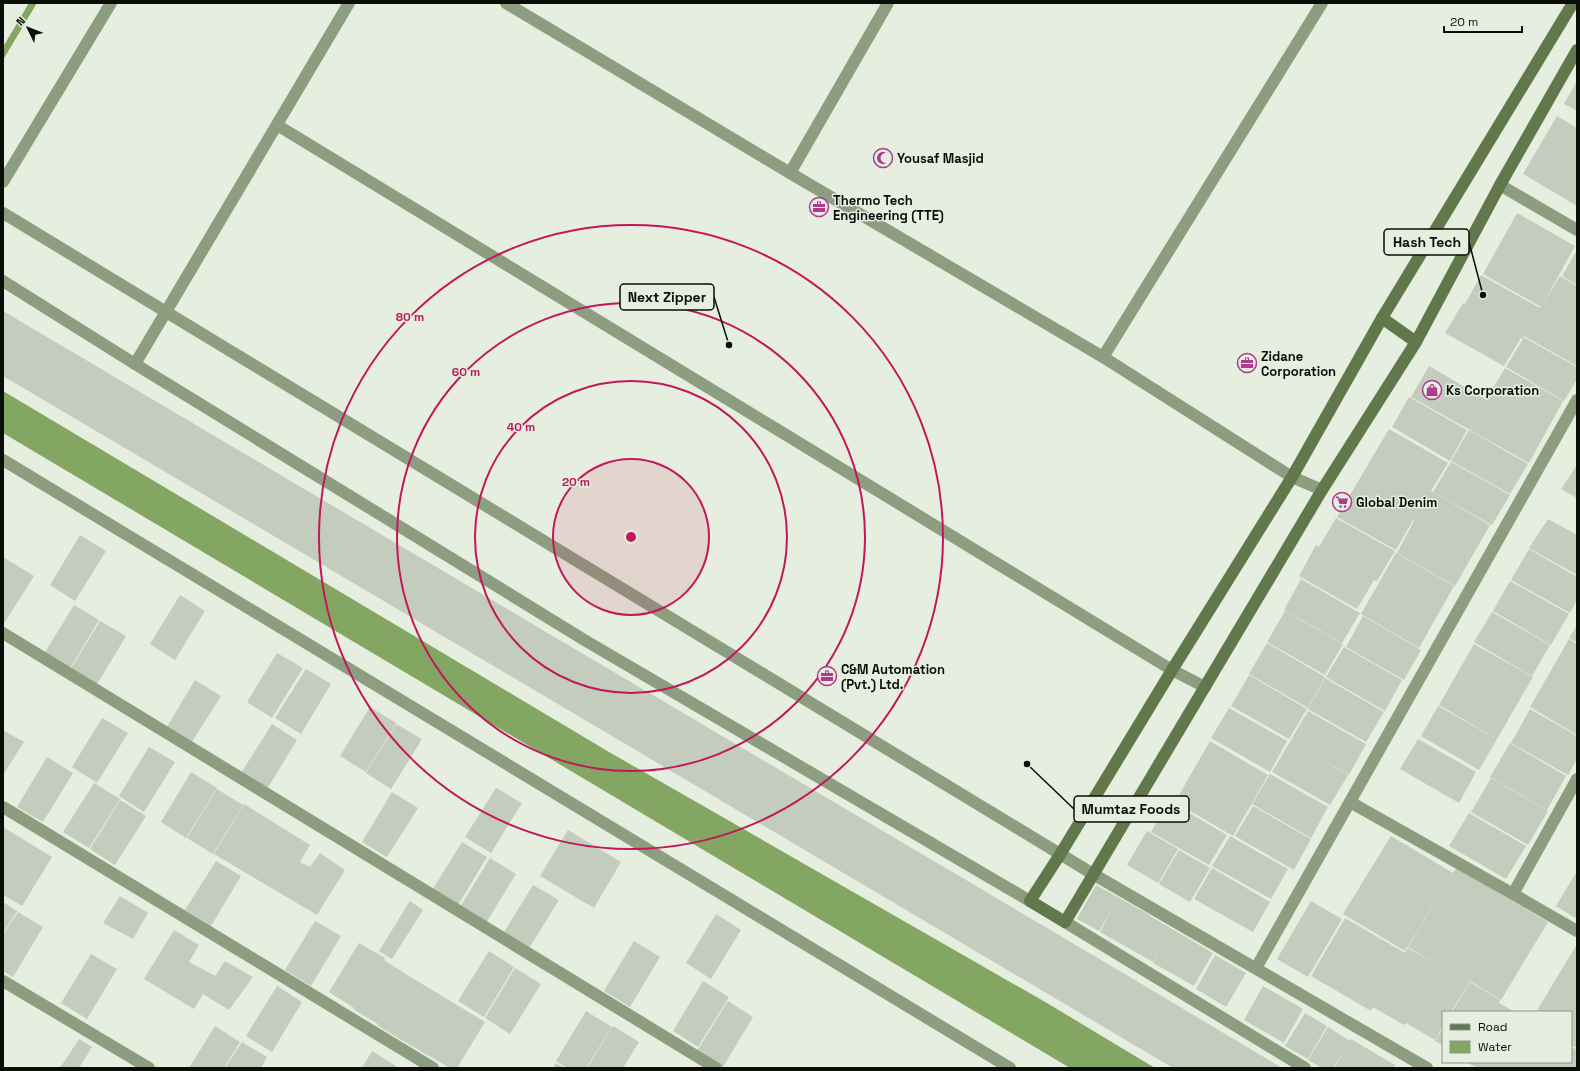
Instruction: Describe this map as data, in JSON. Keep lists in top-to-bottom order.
{
  "places": {
    "mosque": ["Yousaf Masjid"],
    "office": ["Thermo Tech Engineering (TTE)", "Zidane Corporation", "C&M Automation (Pvt.) Ltd."],
    "other": ["Hash Tech", "Next Zipper", "Mumtaz Foods"],
    "shop": ["Ks Corporation"],
    "supermarket": ["Global Denim"]
  },
  "legend": ["Road", "Water"],
  "scale_bar": "20 m",
  "north": "top left",
  "rings": [
    "80 m",
    "60 m",
    "40 m",
    "20 m"
  ]
}
